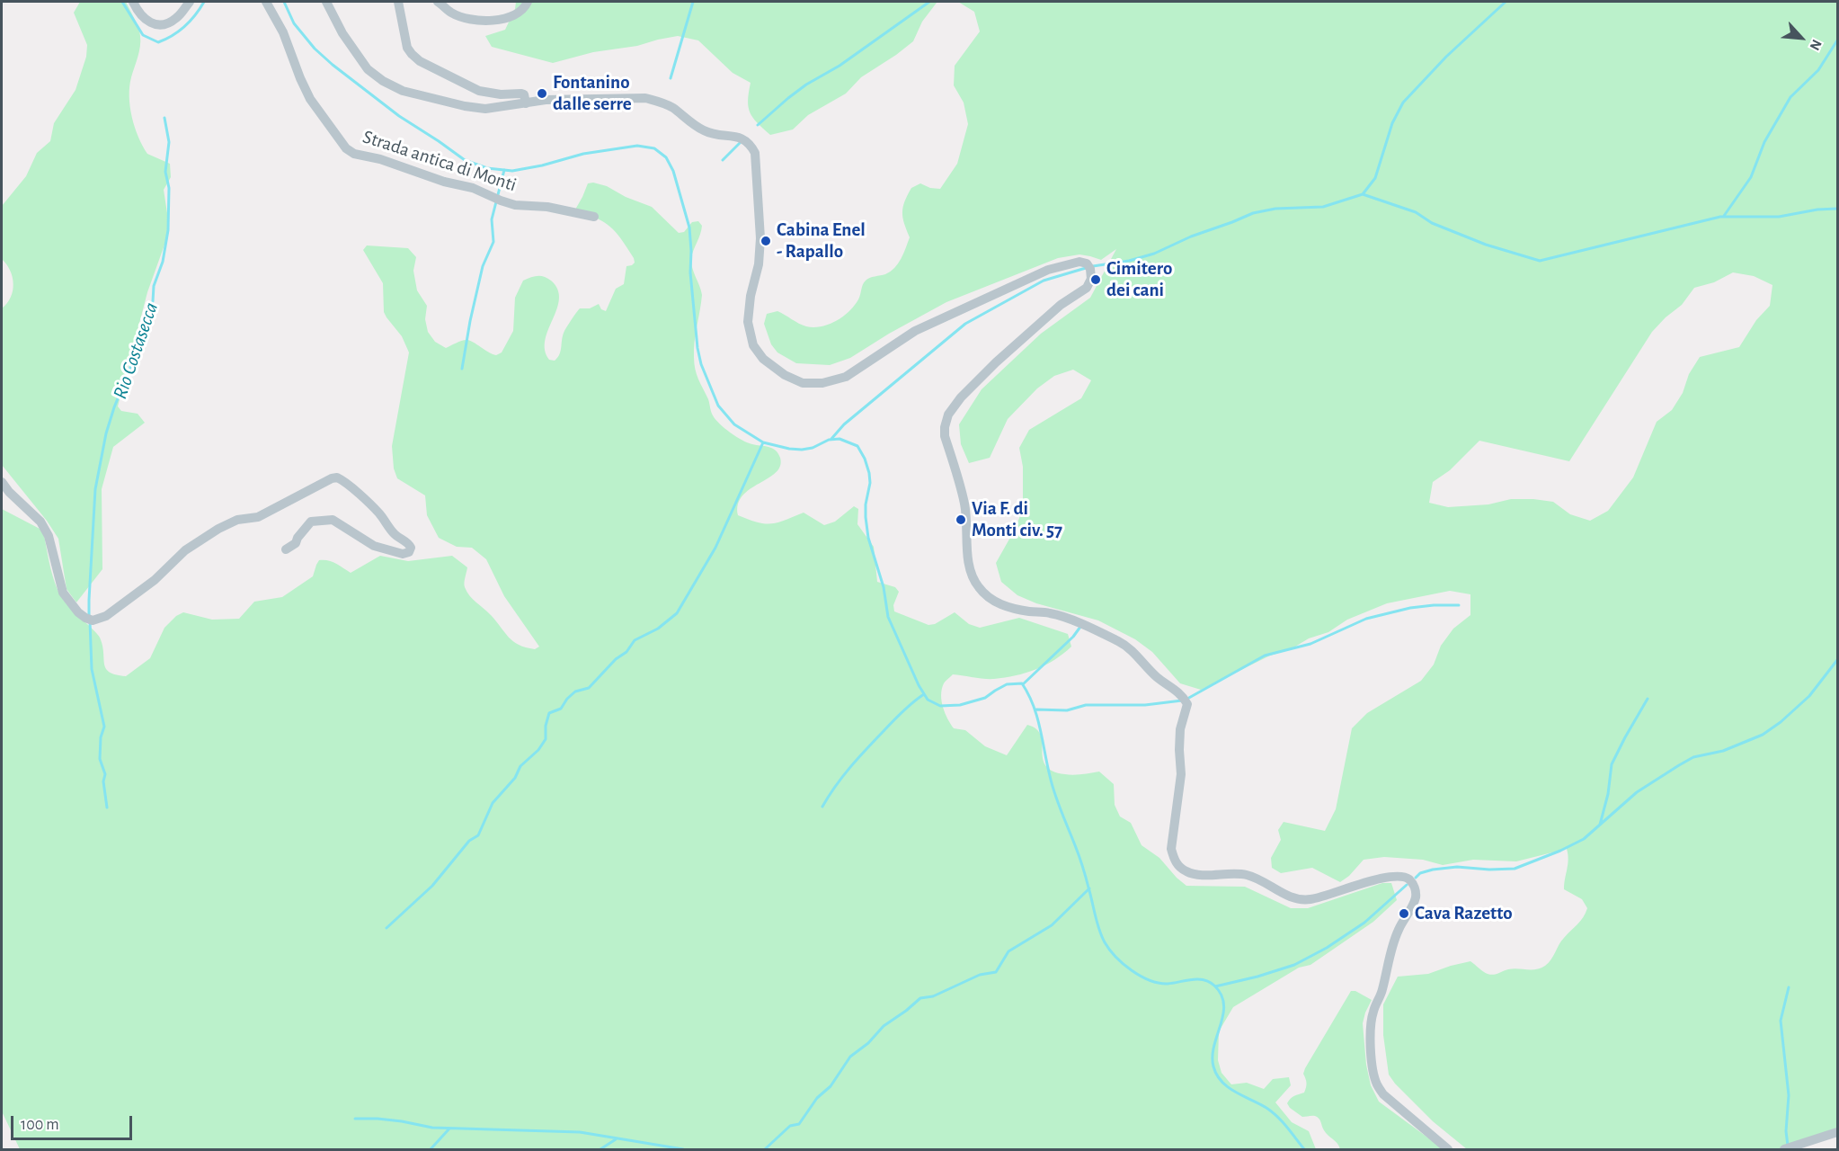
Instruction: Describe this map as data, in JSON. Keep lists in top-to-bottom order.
{
  "streets": {
    "street": ["Strada antica di Monti"]
  },
  "water": ["Rio Costasecca"],
  "places": [
    "Fontanino dalle serre",
    "Cabina Enel - Rapallo",
    "Cimitero dei cani",
    "Via F. di Monti civ. 57",
    "Cava Razetto"
  ],
  "scale_bar": "100 m",
  "north": "bottom right"
}
